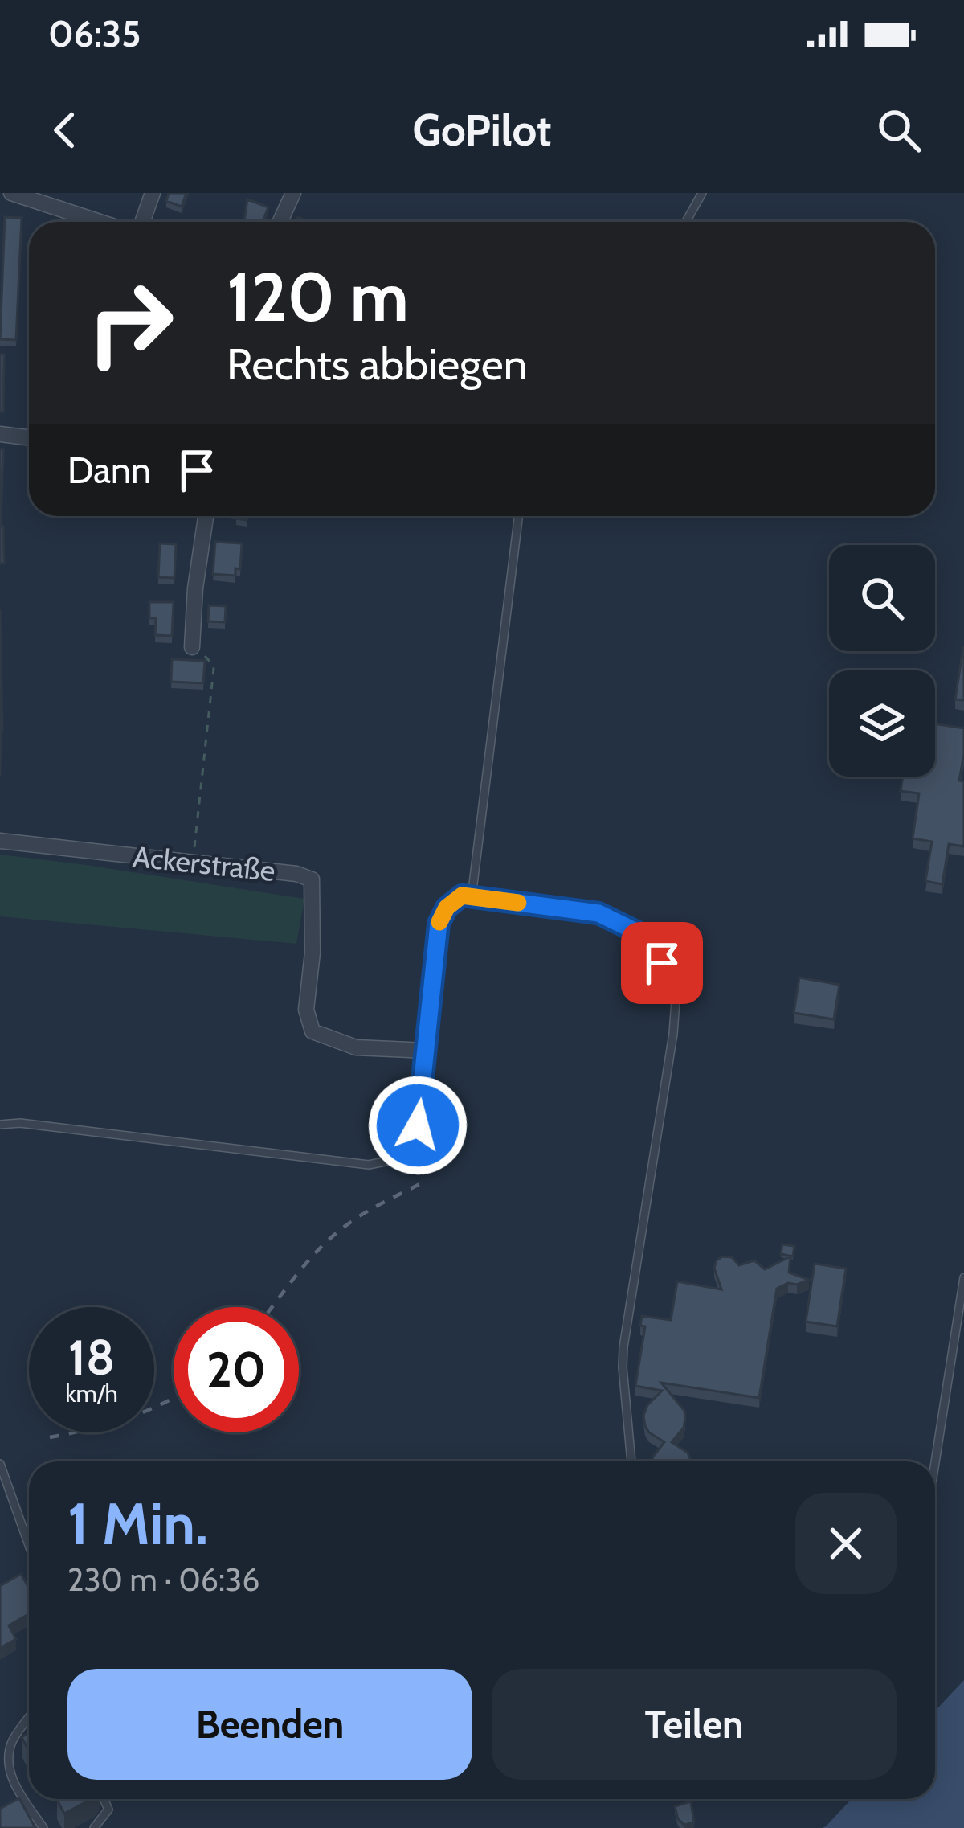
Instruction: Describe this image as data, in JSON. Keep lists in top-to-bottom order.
{
  "streets": {
    "street": ["Ackerstraße"]
  },
  "page": {
    "status": "06:35",
    "header": "GoPilot",
    "turn": ["120 m", "Rechts abbiegen"],
    "then": "Dann",
    "speed": "18 km/h",
    "limit": "20",
    "heading": ["1 Min.", "230 m · 06:36"],
    "buttons": ["Beenden", "Teilen"]
  }
}
